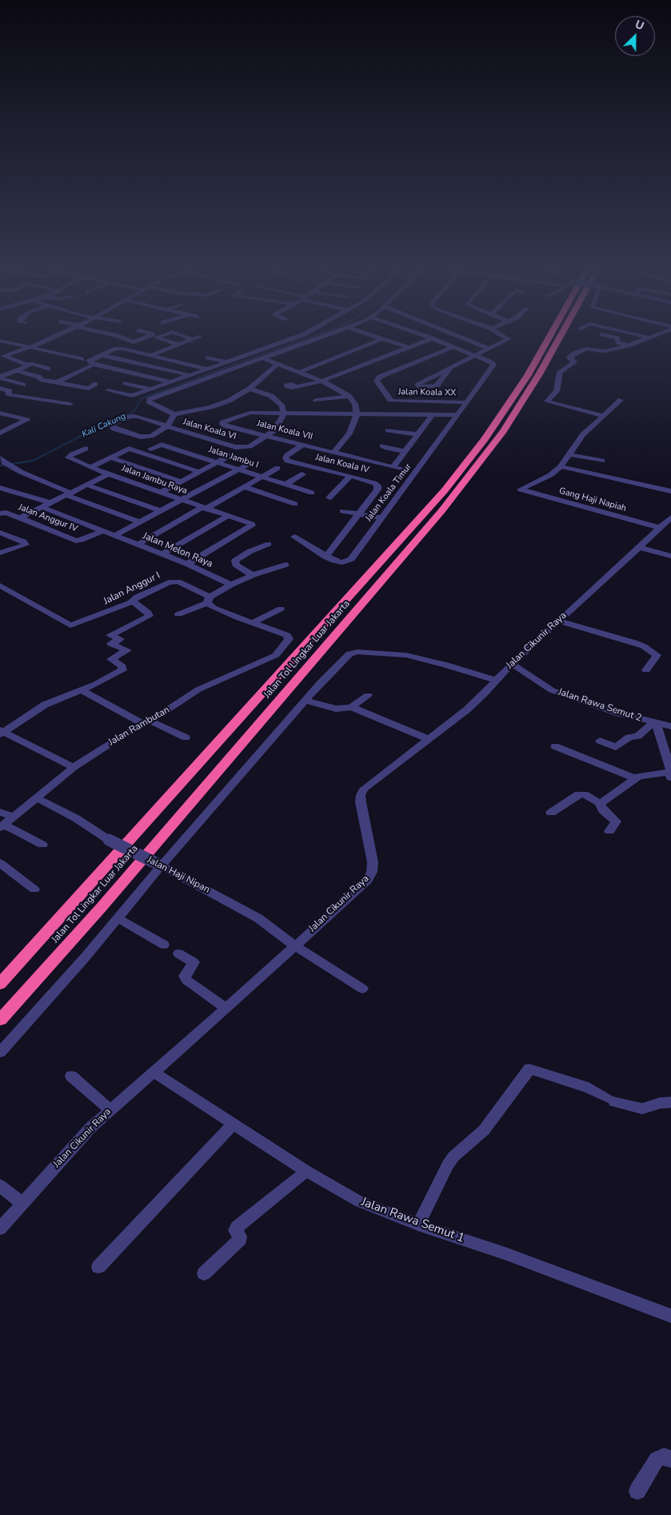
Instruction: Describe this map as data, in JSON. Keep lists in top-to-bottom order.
{
  "streets": {
    "highway": ["Jalan Tol Lingkar Luar Jakarta"],
    "street": [
      "Jalan Koala XX",
      "Jalan Koala VI",
      "Jalan Koala VII",
      "Jalan Jambu I",
      "Jalan Koala IV",
      "Jalan Jambu Raya",
      "Jalan Koala Timur",
      "Gang Haji Napiah",
      "Jalan Anggur IV",
      "Jalan Melon Raya",
      "Jalan Anggur I",
      "Jalan Cikunir Raya",
      "Jalan Rawa Semut 2",
      "Jalan Rambutan",
      "Jalan Haji Nipan",
      "Jalan Rawa Semut 1"
    ]
  },
  "crossings": [
    ["Jalan Koala XX", "Jalan Koala Timur"],
    ["Jalan Koala VI", "Jalan Koala VII"],
    ["Jalan Koala VII", "Jalan Koala IV"],
    ["Jalan Koala IV", "Jalan Koala Timur"],
    ["Jalan Jambu Raya", "Jalan Melon Raya"],
    ["Gang Haji Napiah", "Jalan Cikunir Raya"],
    ["Jalan Anggur IV", "Jalan Melon Raya"],
    ["Jalan Cikunir Raya", "Jalan Rawa Semut 2"],
    ["Jalan Cikunir Raya", "Jalan Haji Nipan"],
    ["Jalan Cikunir Raya", "Jalan Rawa Semut 1"],
    ["Jalan Rambutan", "Jalan Haji Nipan"]
  ],
  "water": ["Kali Cakung"],
  "north": "top right"
}
